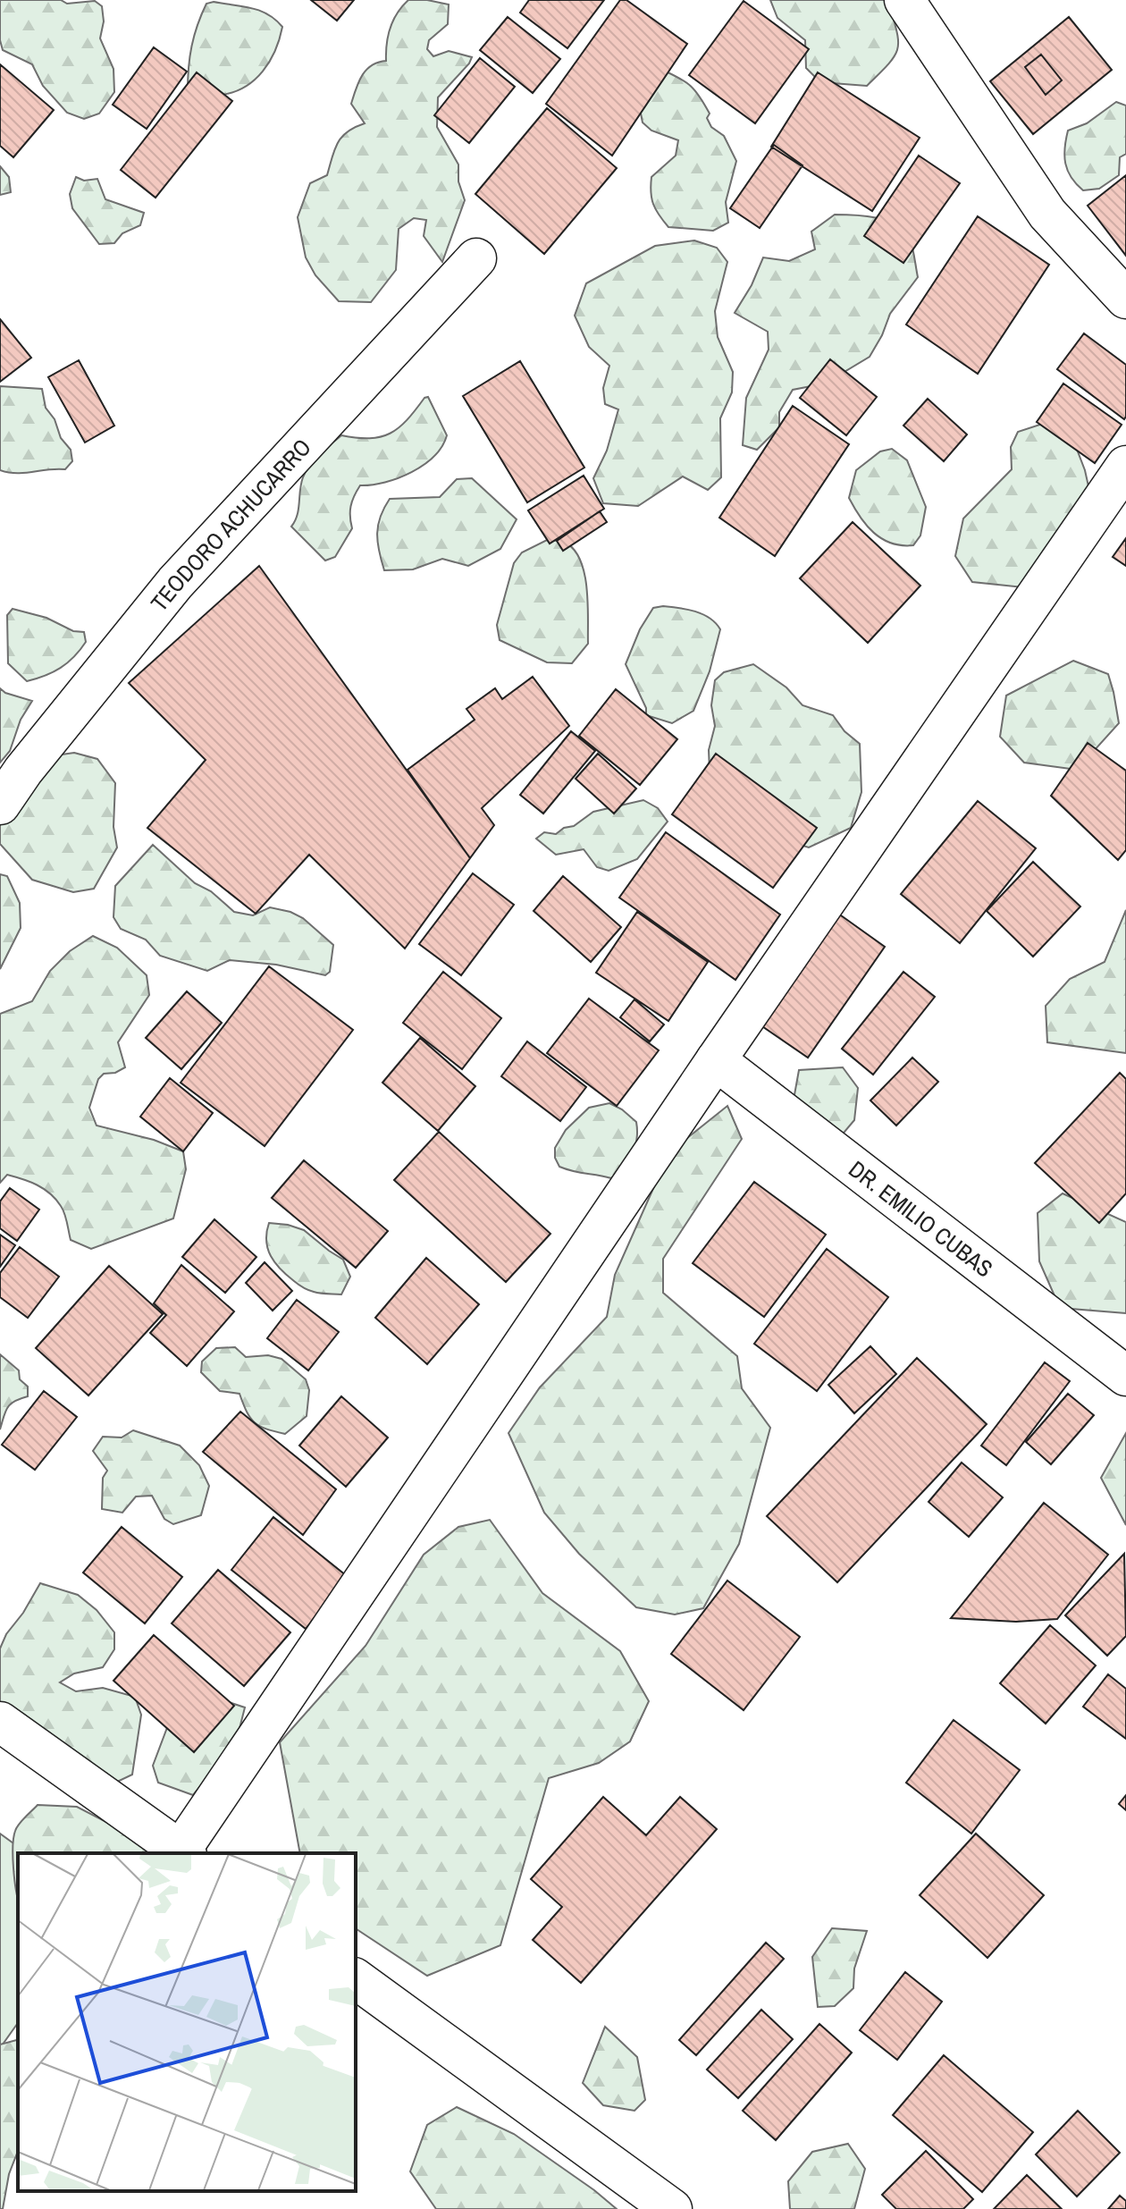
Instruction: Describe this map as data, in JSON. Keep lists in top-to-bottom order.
{
  "streets": {
    "street": ["TEODORO ACHUCARRO", "DR. EMILIO CUBAS"]
  }
}
